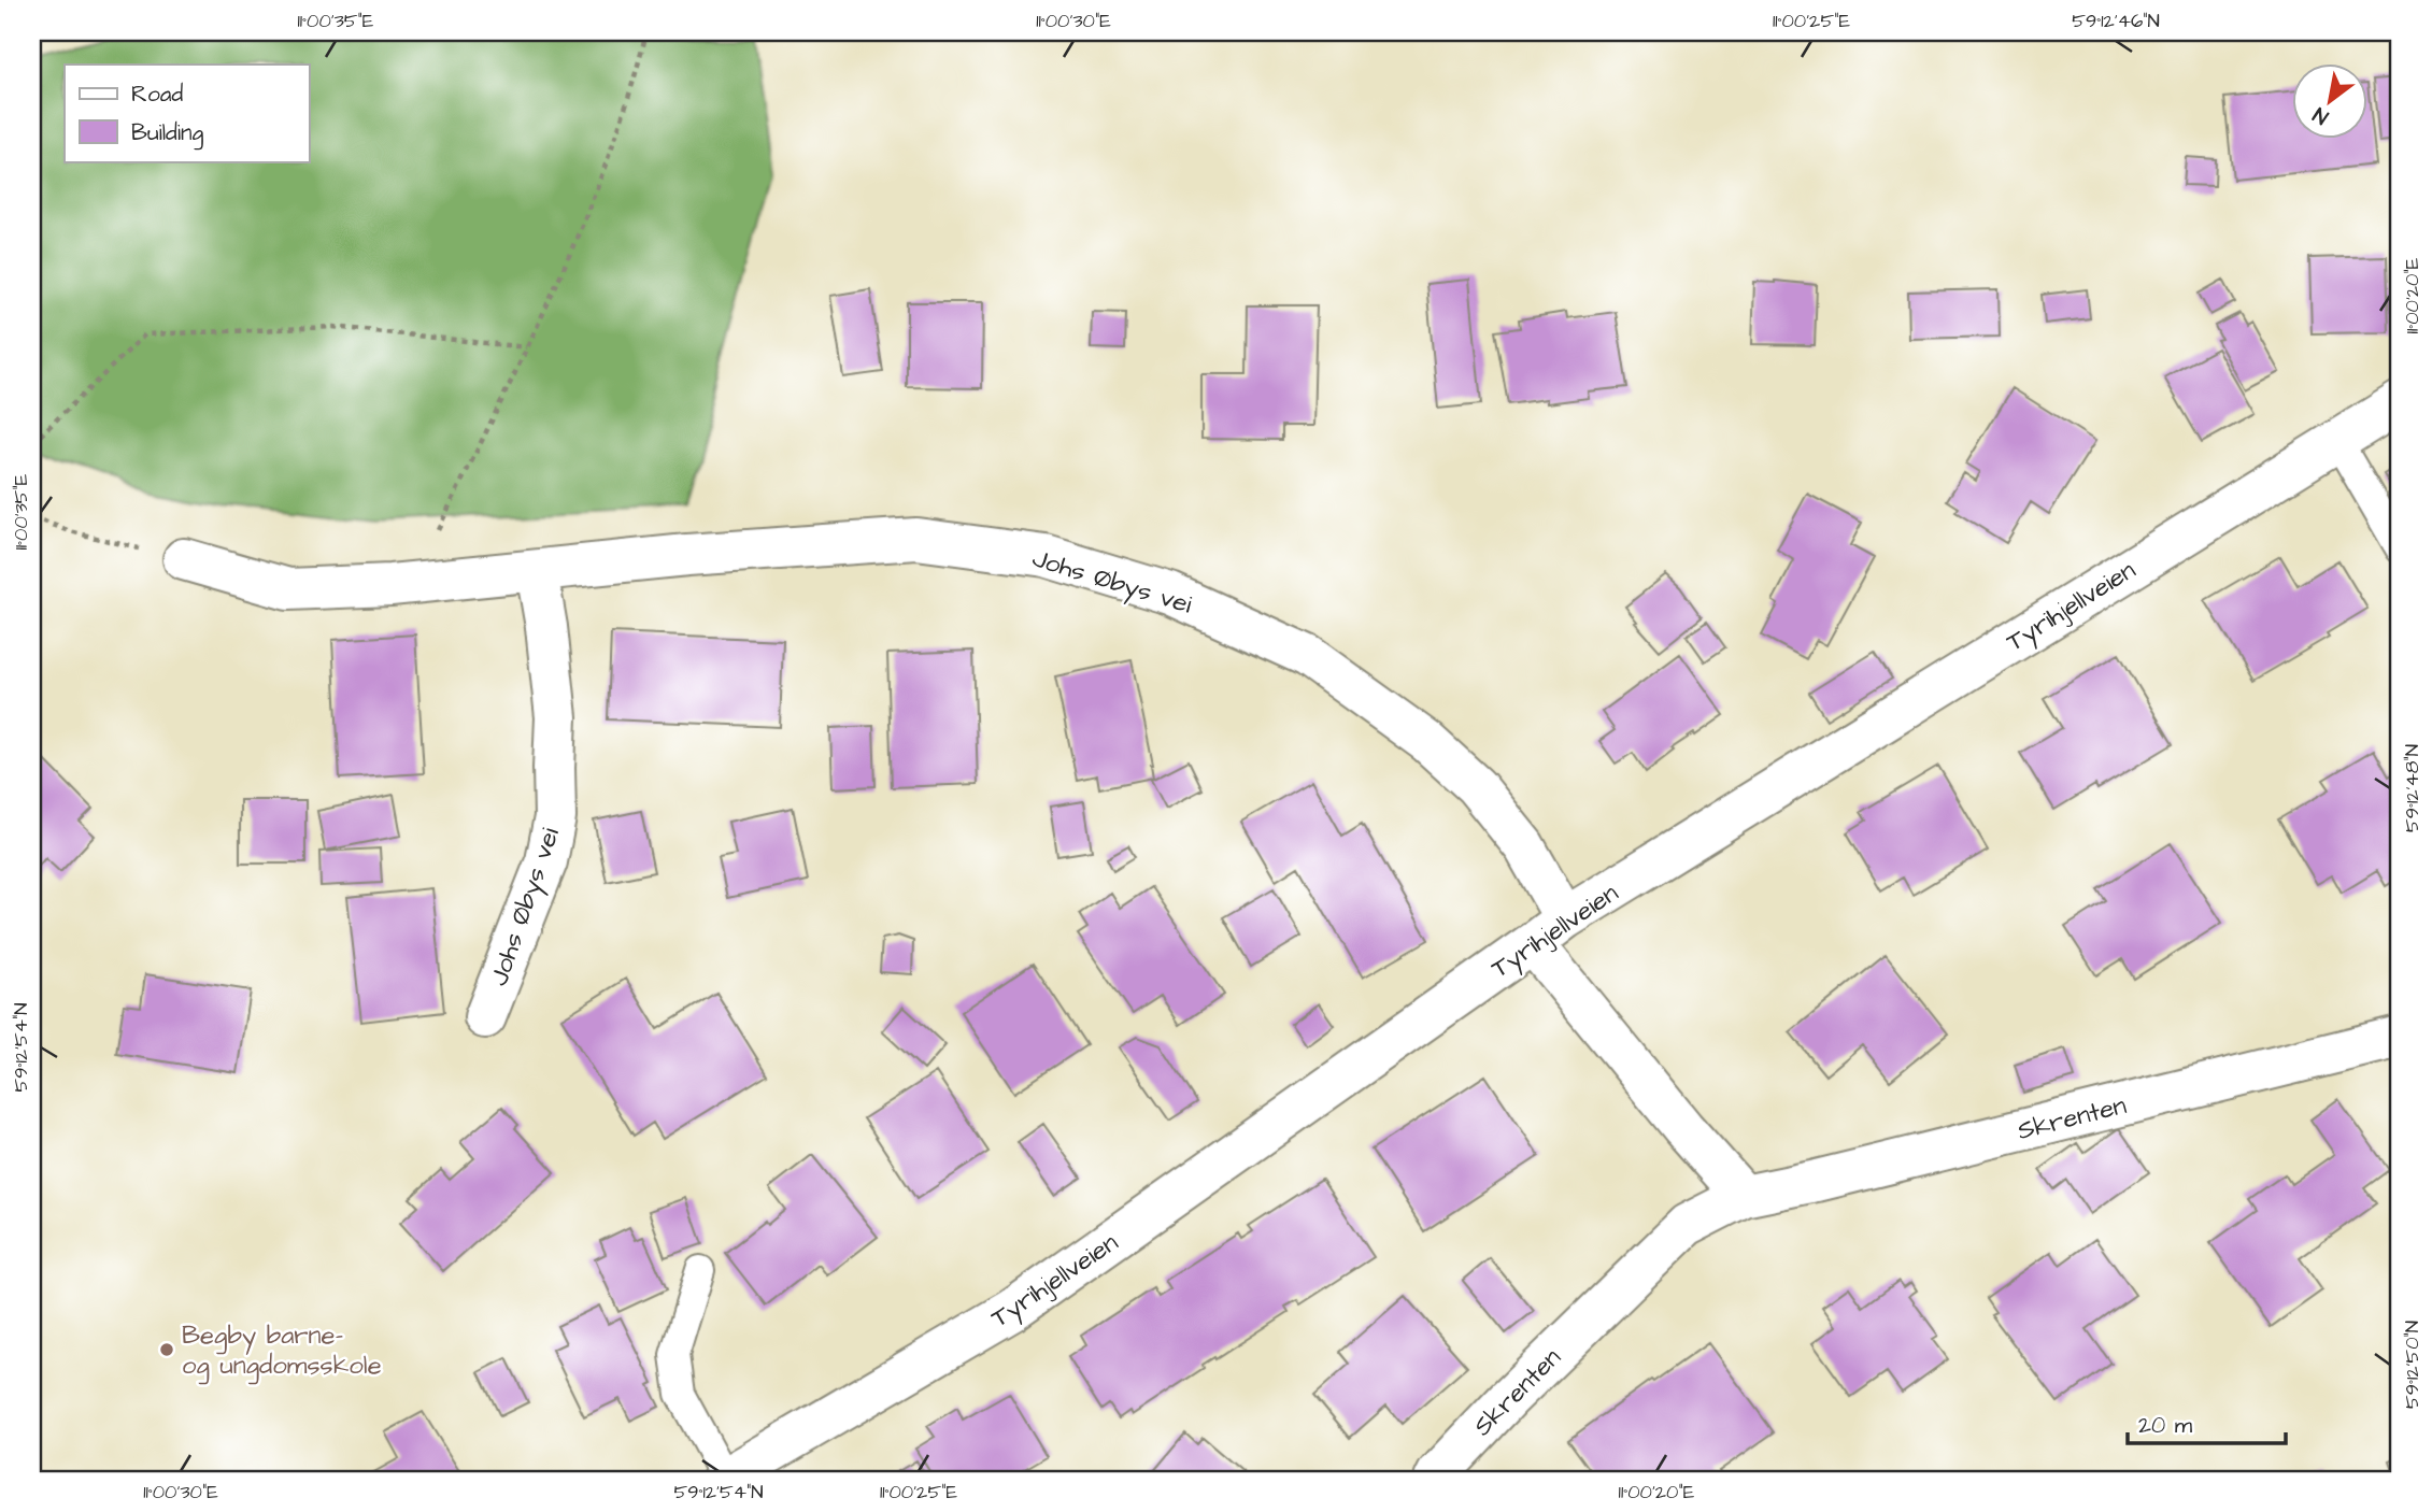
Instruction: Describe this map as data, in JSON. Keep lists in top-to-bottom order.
{
  "streets": {
    "street": ["Johs Øbys vei", "Tyrihjellveien", "Skrenten"]
  },
  "crossings": [
    ["Johs Øbys vei", "Tyrihjellveien"]
  ],
  "places": ["Begby barne- og ungdomsskole"],
  "legend": ["Road", "Building"],
  "scale_bar": "20 m",
  "north": "bottom left",
  "coordinates": [
    "11°00'35\"E",
    "11°00'30\"E",
    "11°00'25\"E",
    "59°12'46\"N",
    "11°00'20\"E",
    "59°12'48\"N",
    "59°12'54\"N",
    "59°12'50\"N"
  ]
}
